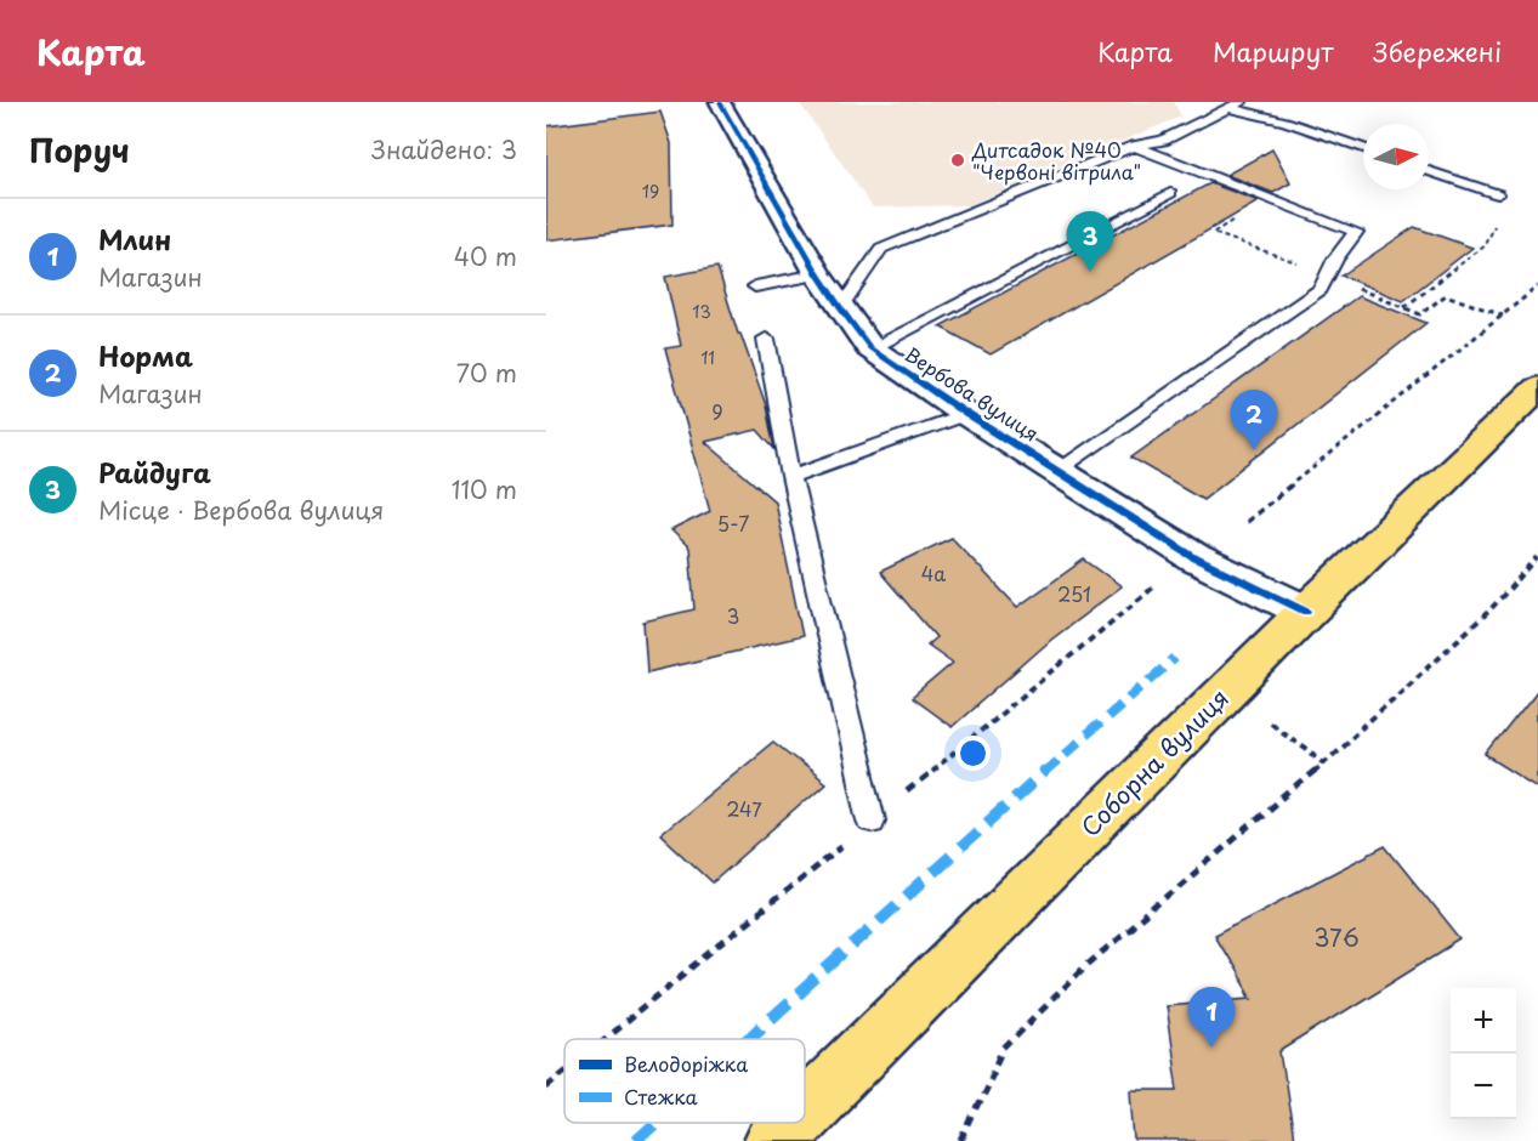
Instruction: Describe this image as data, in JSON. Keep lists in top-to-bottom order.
{
  "streets": {
    "main road": ["Соборна вулиця"],
    "street": ["Вербова вулиця"]
  },
  "crossings": [
    ["Вербова вулиця", "Соборна вулиця"]
  ],
  "places": ["Дитсадок №40 \"Червоні вітрила\""],
  "house_numbers": [
    "19",
    "13",
    "11",
    "9",
    "5-7",
    "4а",
    "251",
    "3",
    "247",
    "376"
  ],
  "legend": ["Велодоріжка", "Стежка"],
  "north": "right",
  "page": {
    "header": "Карта",
    "nav": ["Карта", "Маршрут", "Збережені"],
    "heading": ["Поруч", "Знайдено: 3"],
    "list": [
      {
        "mark": "1",
        "name": "Млин",
        "note": "Магазин",
        "value": "40 m"
      },
      {
        "mark": "2",
        "name": "Норма",
        "note": "Магазин",
        "value": "70 m"
      },
      {
        "mark": "3",
        "name": "Райдуга",
        "note": "Місце · Вербова вулиця",
        "value": "110 m"
      }
    ],
    "pins": ["3", "2", "1"],
    "map_buttons": ["+", "−"]
  }
}
